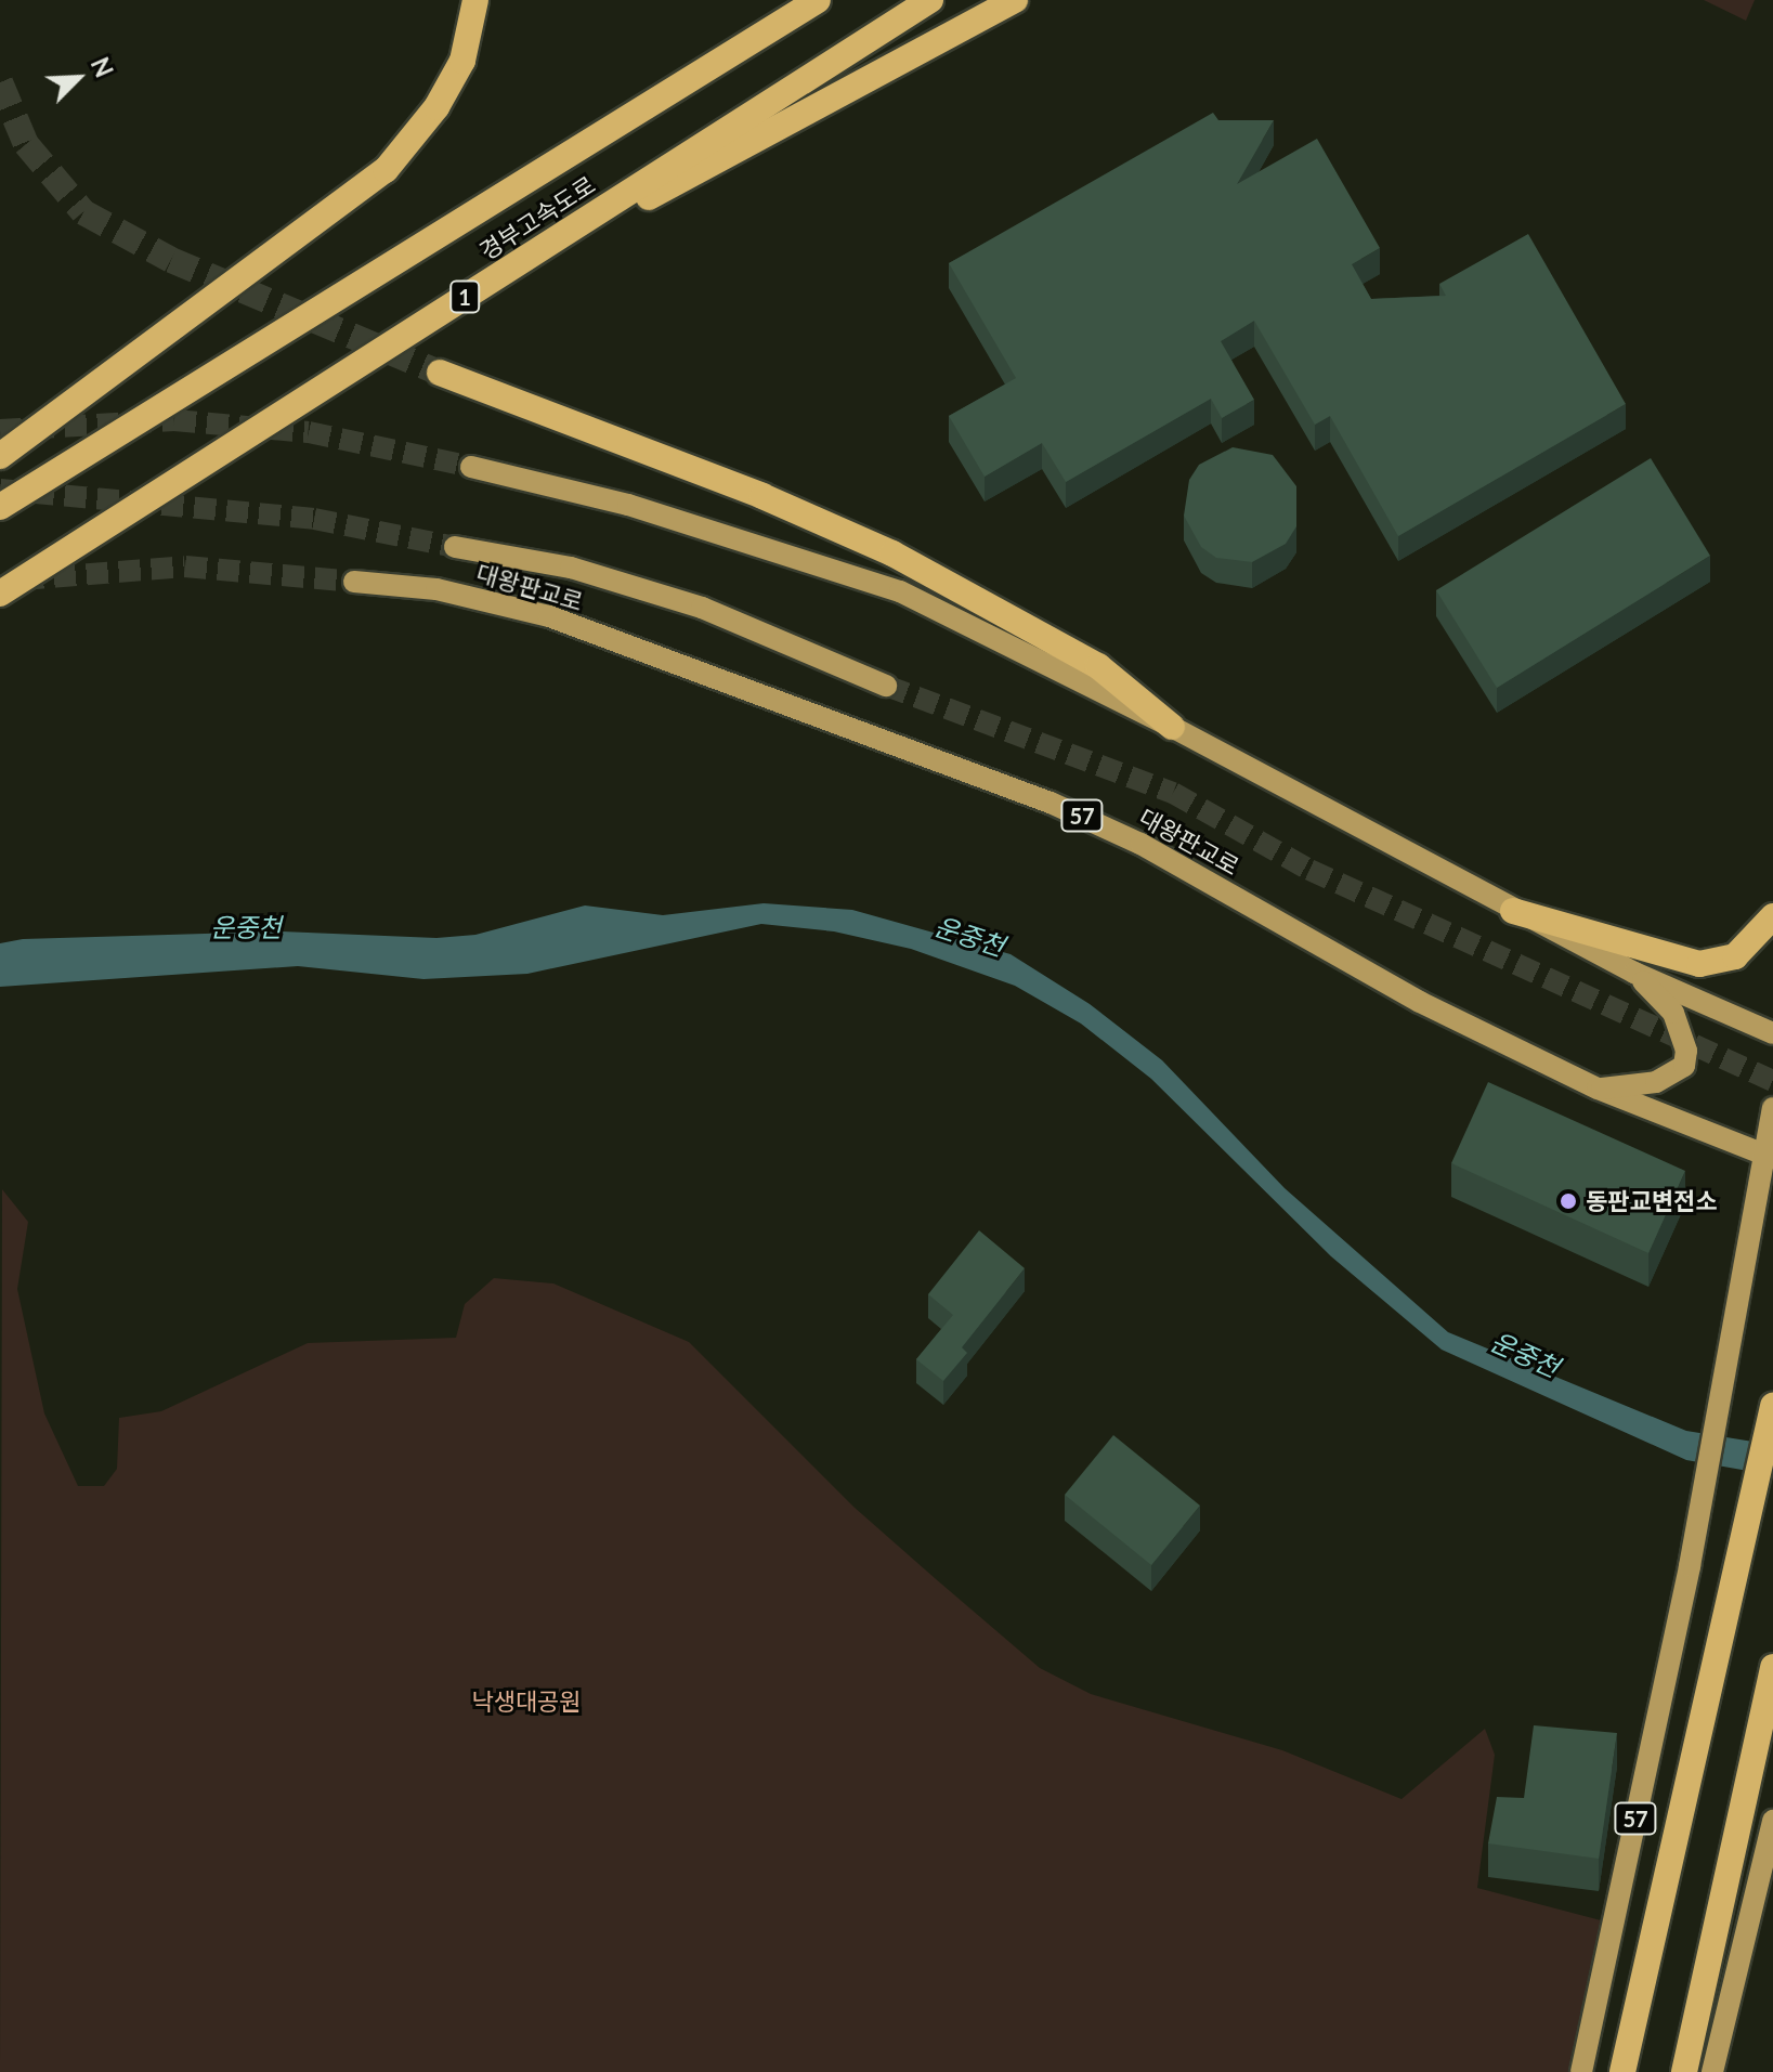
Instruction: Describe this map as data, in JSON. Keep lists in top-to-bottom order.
{
  "streets": {
    "highway": ["경부고속도로", "1"],
    "main road": ["대왕판교로", "57"]
  },
  "crossings": [
    ["대왕판교로", "57"]
  ],
  "water": ["운중천"],
  "parks": ["낙생대공원"],
  "places": ["동판교변전소"],
  "north": "top right"
}
